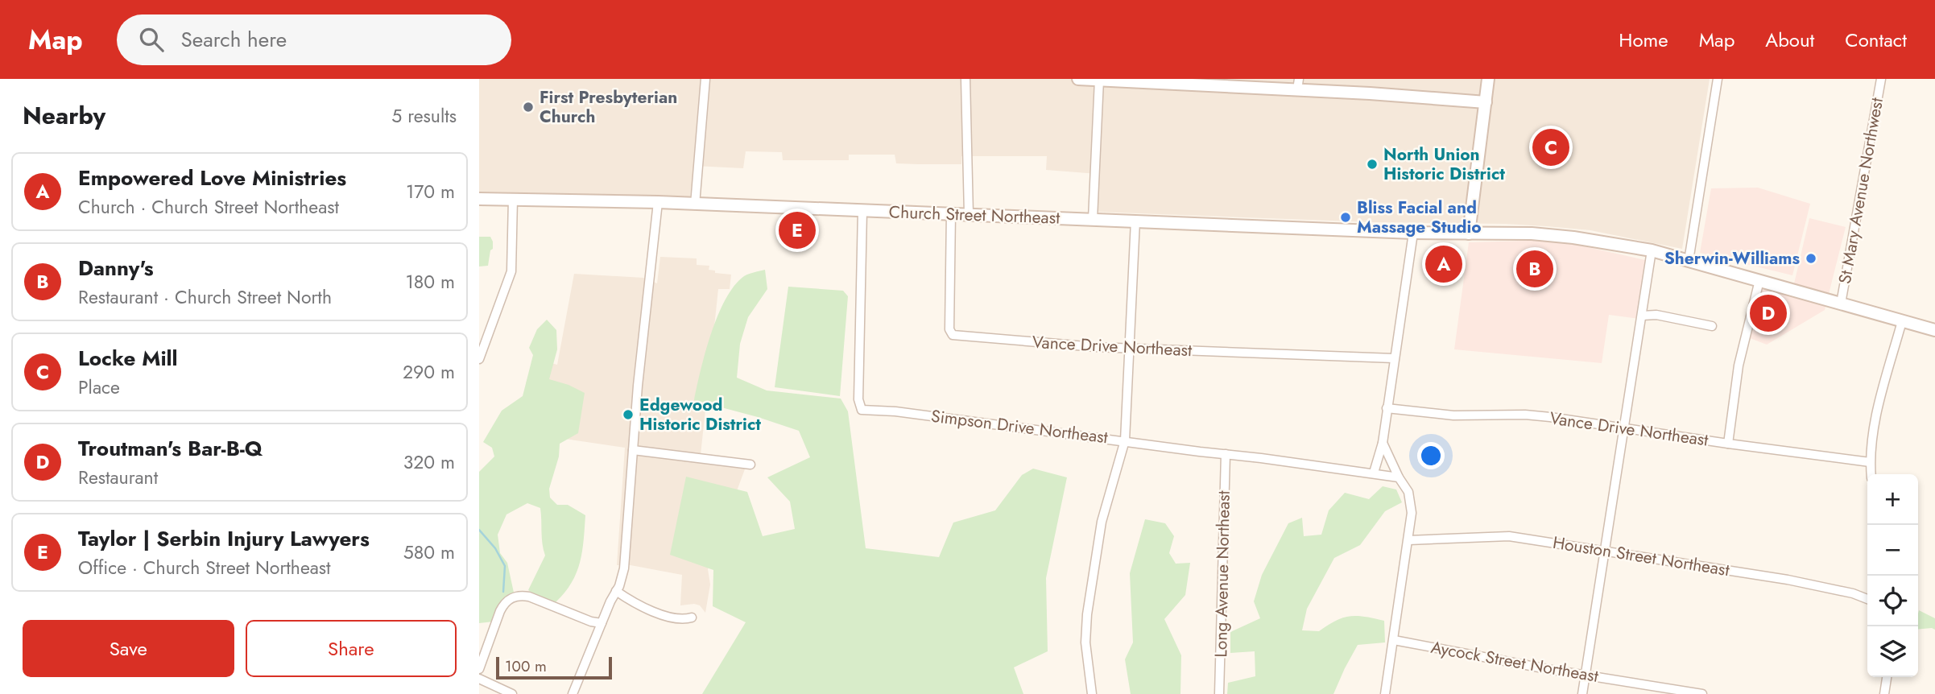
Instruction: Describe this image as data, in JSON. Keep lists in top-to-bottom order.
{
  "streets": {
    "main road": ["Church Street Northeast"],
    "street": [
      "St Mary Avenue Northwest",
      "Vance Drive Northeast",
      "Simpson Drive Northeast",
      "Houston Street Northeast",
      "Long Avenue Northeast",
      "Aycock Street Northeast"
    ]
  },
  "crossings": [
    ["St Mary Avenue Northwest", "Church Street Northeast"],
    ["Church Street Northeast", "Vance Drive Northeast"],
    ["Church Street Northeast", "Simpson Drive Northeast"],
    ["Simpson Drive Northeast", "Long Avenue Northeast"]
  ],
  "places": [
    "First Presbyterian Church",
    "North Union Historic District",
    "Bliss Facial and Massage Studio",
    "Sherwin-Williams",
    "Edgewood Historic District"
  ],
  "scale_bar": "100 m",
  "page": {
    "header": "Map",
    "search": "Search here",
    "nav": [
      "Home",
      "Map",
      "About",
      "Contact"
    ],
    "heading": ["Nearby", "5 results"],
    "pins": [
      "C",
      "E",
      "A",
      "B",
      "D"
    ],
    "list": [
      {
        "mark": "A",
        "name": "Empowered Love Ministries",
        "note": "Church · Church Street Northeast",
        "value": "170 m"
      },
      {
        "mark": "B",
        "name": "Danny's",
        "note": "Restaurant · Church Street North",
        "value": "180 m"
      },
      {
        "mark": "C",
        "name": "Locke Mill",
        "note": "Place",
        "value": "290 m"
      },
      {
        "mark": "D",
        "name": "Troutman's Bar-B-Q",
        "note": "Restaurant",
        "value": "320 m"
      },
      {
        "mark": "E",
        "name": "Taylor | Serbin Injury Lawyers",
        "note": "Office · Church Street Northeast",
        "value": "580 m"
      }
    ],
    "map_buttons": ["+", "−"],
    "buttons": ["Save", "Share"],
    "scale": "100 m"
  }
}
